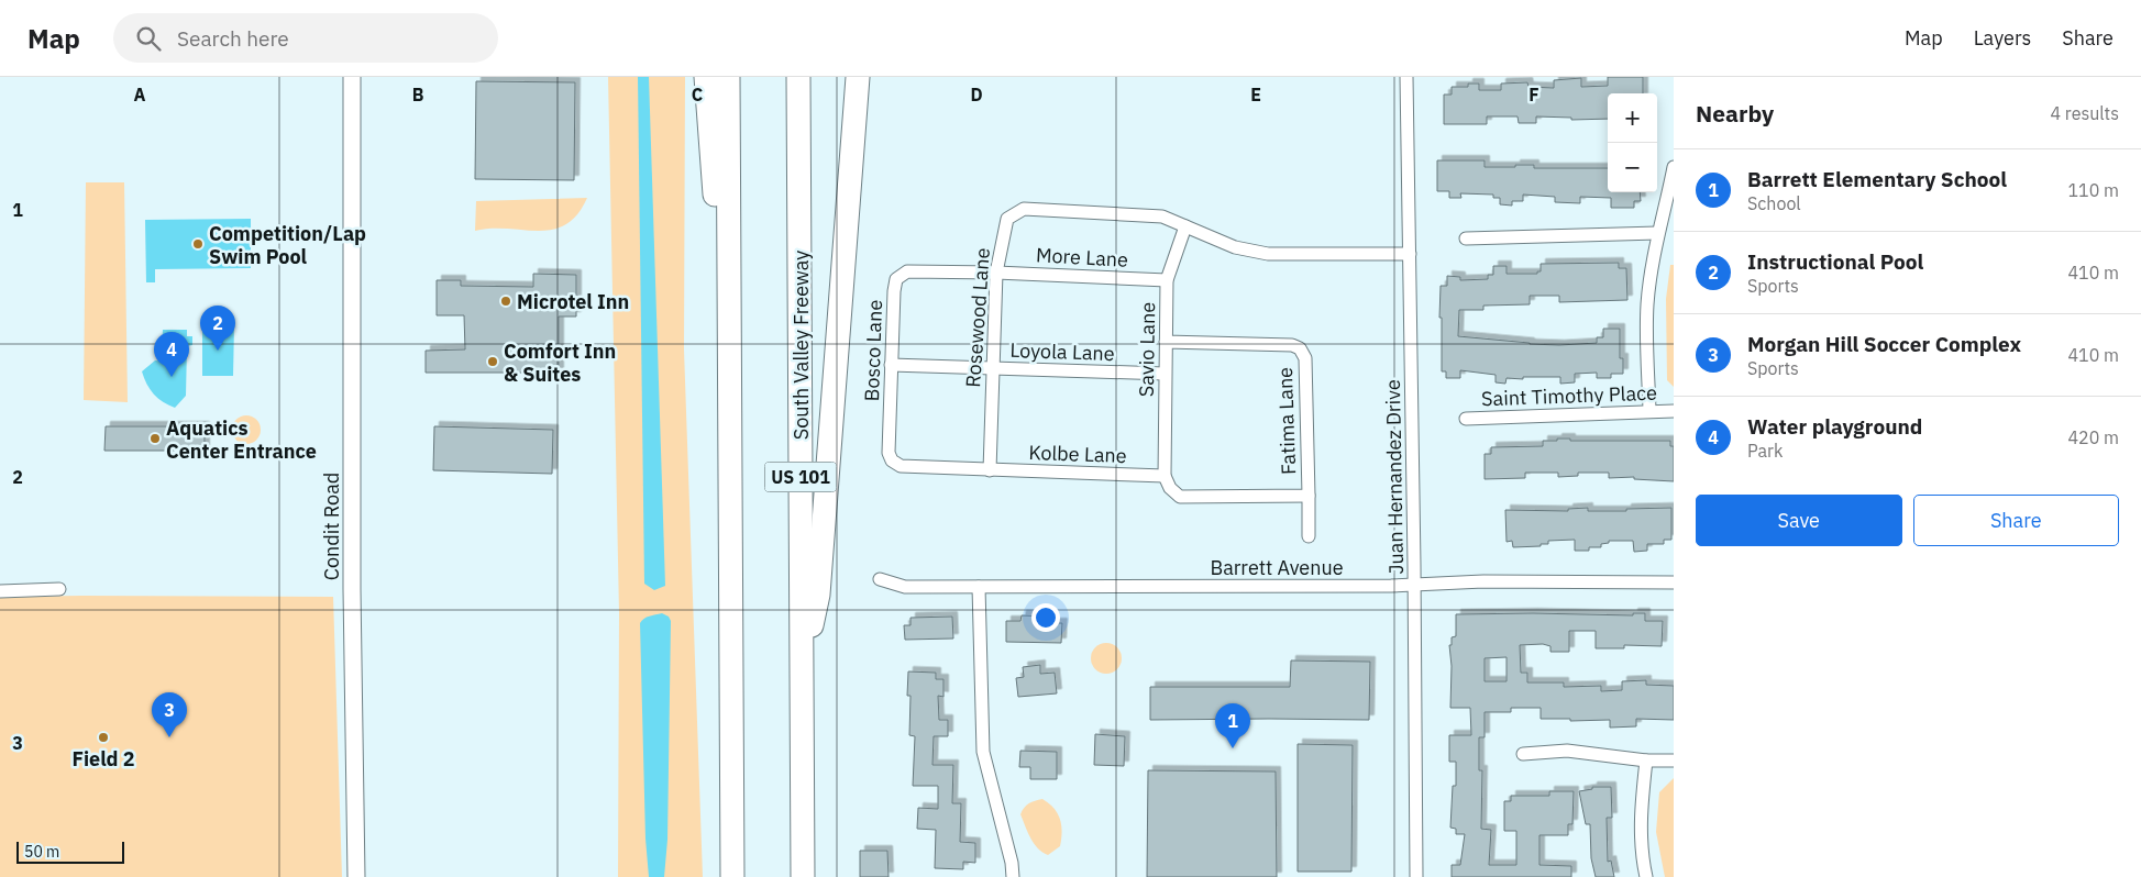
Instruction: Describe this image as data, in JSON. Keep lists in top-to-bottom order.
{
  "streets": {
    "highway": ["South Valley Freeway", "US 101"],
    "street": [
      "More Lane",
      "Rosewood Lane",
      "Savio Lane",
      "Bosco Lane",
      "Loyola Lane",
      "Saint Timothy Place",
      "Fatima Lane",
      "Kolbe Lane",
      "Juan Hernandez Drive",
      "Condit Road",
      "Barrett Avenue"
    ]
  },
  "crossings": [
    ["More Lane", "Rosewood Lane"],
    ["More Lane", "Savio Lane"],
    ["More Lane", "Bosco Lane"],
    ["Rosewood Lane", "Savio Lane"],
    ["Rosewood Lane", "Bosco Lane"],
    ["Rosewood Lane", "Loyola Lane"],
    ["Rosewood Lane", "Kolbe Lane"],
    ["Rosewood Lane", "Juan Hernandez Drive"],
    ["Savio Lane", "Loyola Lane"],
    ["Savio Lane", "Fatima Lane"],
    ["Savio Lane", "Kolbe Lane"],
    ["Bosco Lane", "Loyola Lane"],
    ["Bosco Lane", "Kolbe Lane"],
    ["Fatima Lane", "Kolbe Lane"],
    ["Juan Hernandez Drive", "Barrett Avenue"]
  ],
  "places": [
    "Competition/Lap Swim Pool",
    "Microtel Inn",
    "Comfort Inn & Suites",
    "Aquatics Center Entrance",
    "Field 2"
  ],
  "scale_bar": "50 m",
  "page": {
    "header": "Map",
    "search": "Search here",
    "nav": ["Map", "Layers", "Share"],
    "heading": ["Nearby", "4 results"],
    "map_buttons": ["+", "−"],
    "list": [
      {
        "mark": "1",
        "name": "Barrett Elementary School",
        "note": "School",
        "value": "110 m"
      },
      {
        "mark": "2",
        "name": "Instructional Pool",
        "note": "Sports",
        "value": "410 m"
      },
      {
        "mark": "3",
        "name": "Morgan Hill Soccer Complex",
        "note": "Sports",
        "value": "410 m"
      },
      {
        "mark": "4",
        "name": "Water playground",
        "note": "Park",
        "value": "420 m"
      }
    ],
    "pins": [
      "2",
      "4",
      "3",
      "1"
    ],
    "buttons": ["Save", "Share"],
    "scale": "50 m"
  },
  "grid": {
    "columns": [
      "A",
      "B",
      "C",
      "D",
      "E",
      "F"
    ],
    "rows": ["1", "2", "3"]
  }
}
